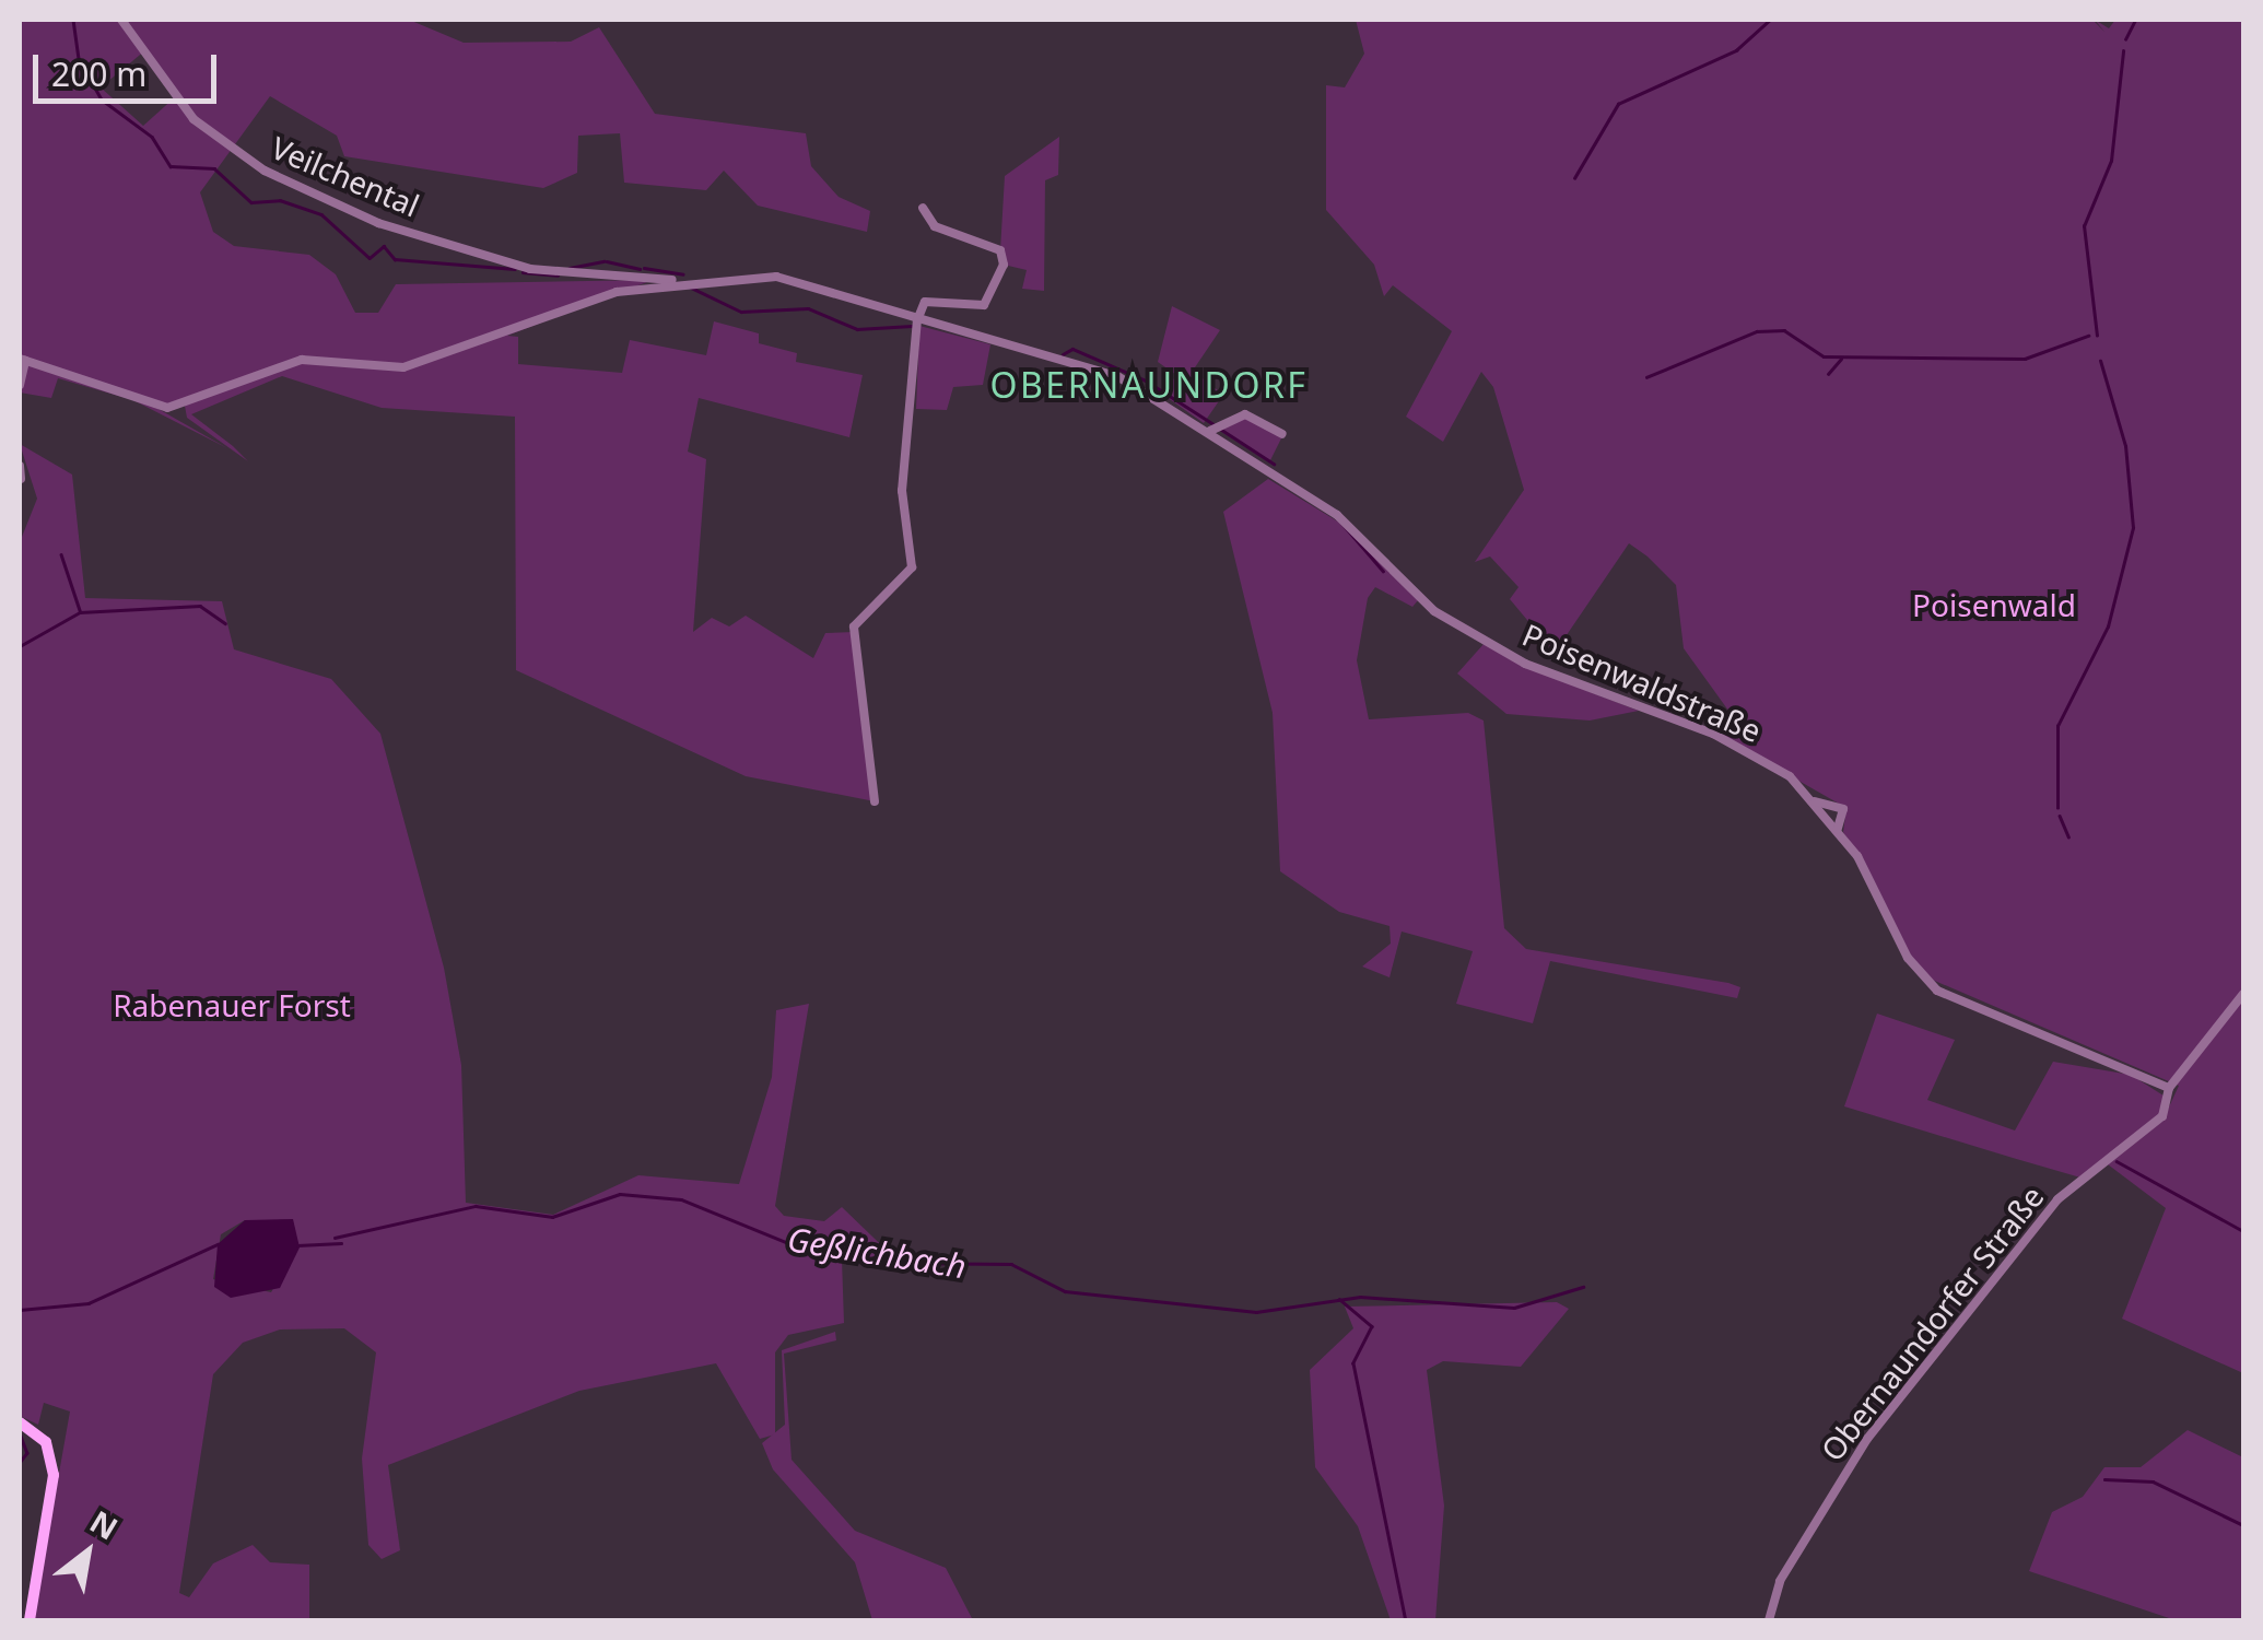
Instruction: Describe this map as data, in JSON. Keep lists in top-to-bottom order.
{
  "streets": {
    "street": ["Veilchental", "Poisenwaldstraße", "Obernaundorfer Straße"]
  },
  "crossings": [
    ["Veilchental", "Poisenwaldstraße"],
    ["Poisenwaldstraße", "Obernaundorfer Straße"]
  ],
  "districts": ["OBERNAUNDORF"],
  "water": ["Geßlichbach"],
  "parks": ["Poisenwald", "Rabenauer Forst"],
  "scale_bar": "200 m",
  "north": "top right"
}
